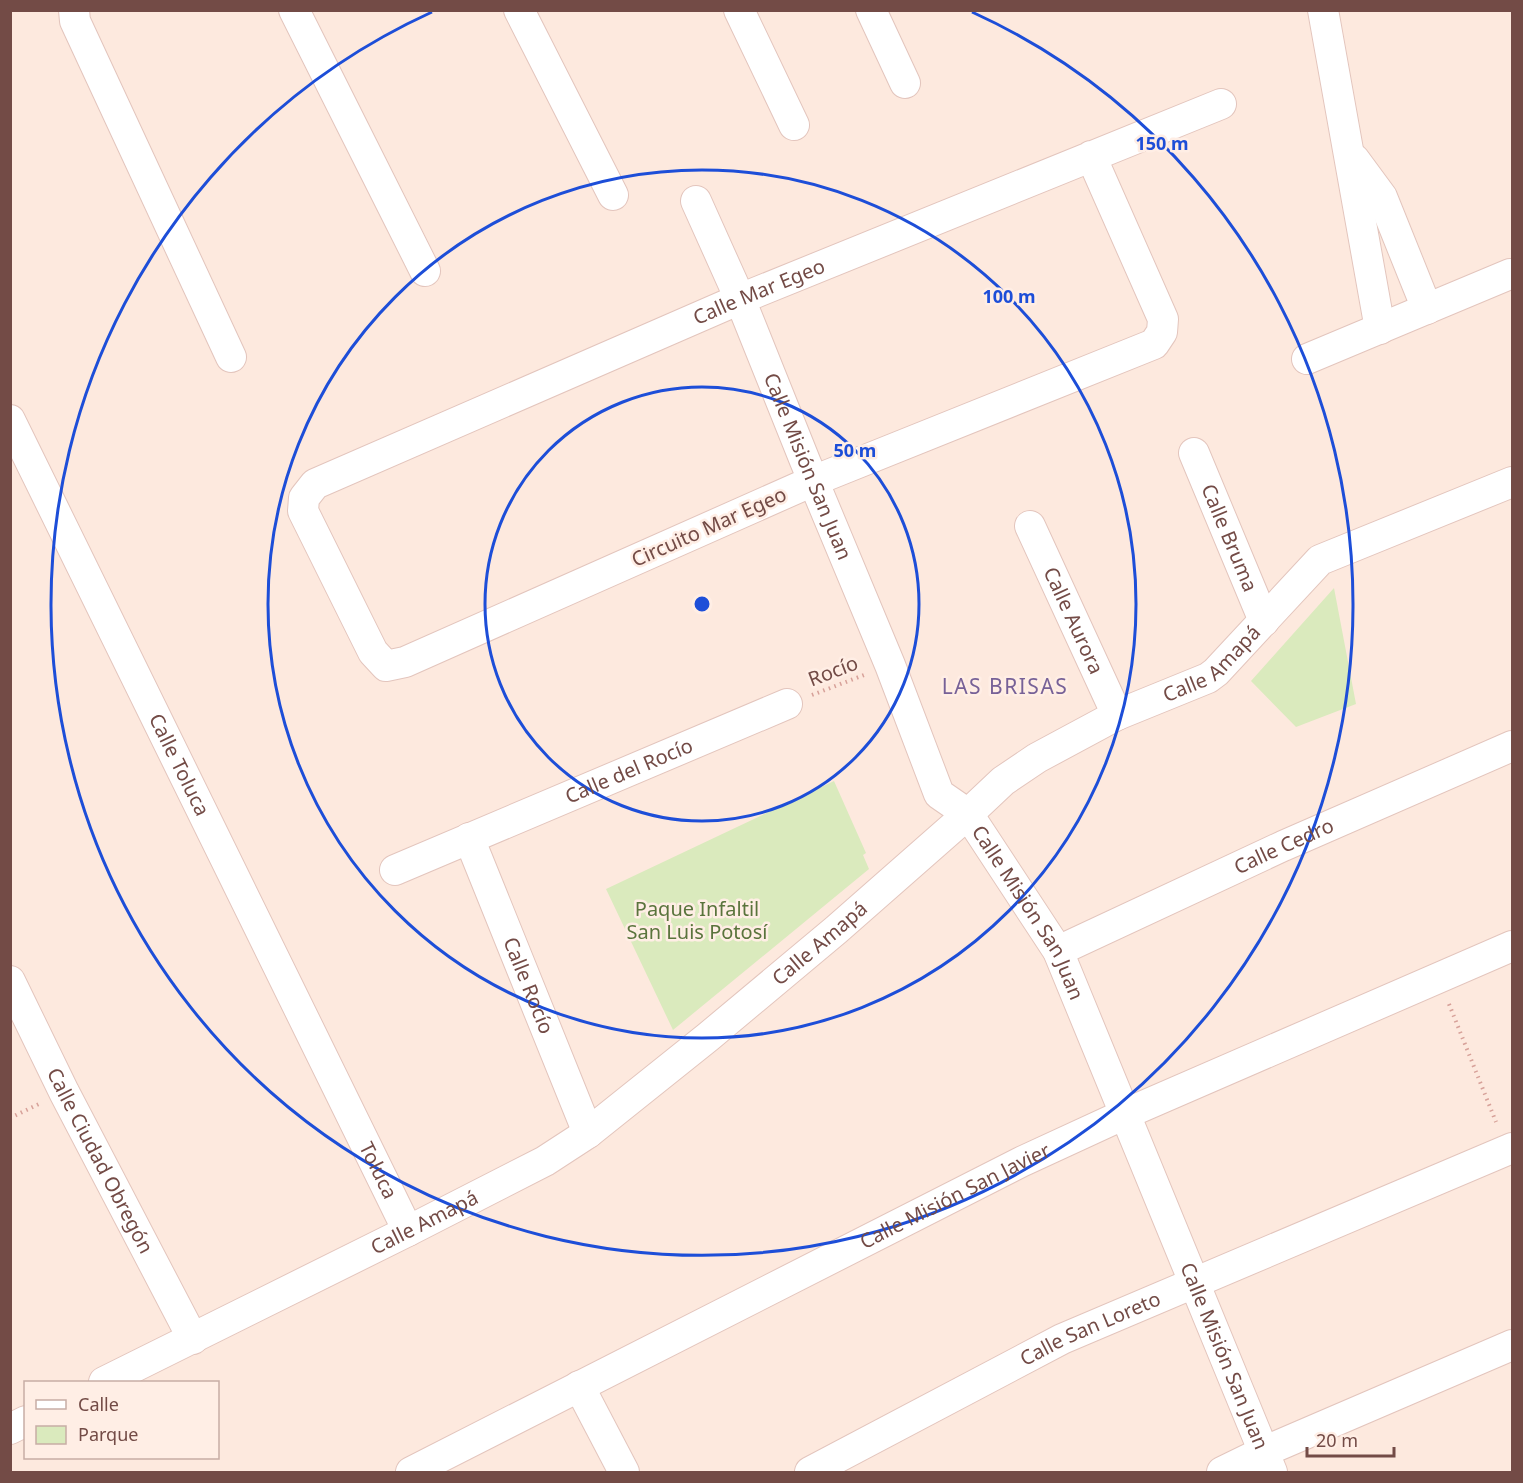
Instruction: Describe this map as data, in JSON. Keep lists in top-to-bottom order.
{
  "streets": {
    "street": [
      "Calle Mar Egeo",
      "Calle Misión San Juan",
      "Circuito Mar Egeo",
      "Calle Bruma",
      "Calle Aurora",
      "Calle Amapá",
      "Calle Toluca",
      "Calle del Rocío",
      "Calle Cedro",
      "Calle Rocío",
      "Calle Ciudad Obregón",
      "Toluca",
      "Calle Misión San Javier",
      "Calle San Loreto"
    ],
    "path": ["Rocío"]
  },
  "crossings": [
    ["Calle Mar Egeo", "Calle Misión San Juan"],
    ["Calle Mar Egeo", "Circuito Mar Egeo"],
    ["Calle Misión San Juan", "Circuito Mar Egeo"],
    ["Calle Misión San Juan", "Calle Amapá"],
    ["Calle Misión San Juan", "Rocío"],
    ["Calle Misión San Juan", "Calle Cedro"],
    ["Calle Misión San Juan", "Calle Misión San Javier"],
    ["Calle Misión San Juan", "Calle San Loreto"],
    ["Calle Bruma", "Calle Amapá"],
    ["Calle Aurora", "Calle Amapá"],
    ["Calle Amapá", "Calle Rocío"],
    ["Calle Amapá", "Calle Ciudad Obregón"],
    ["Calle Amapá", "Toluca"],
    ["Rocío", "Calle del Rocío"],
    ["Calle Toluca", "Toluca"],
    ["Calle del Rocío", "Calle Rocío"]
  ],
  "districts": ["LAS BRISAS"],
  "parks": ["Paque Infaltil San Luis Potosí"],
  "legend": ["Calle", "Parque"],
  "scale_bar": "20 m",
  "rings": ["150 m", "100 m", "50 m"]
}
